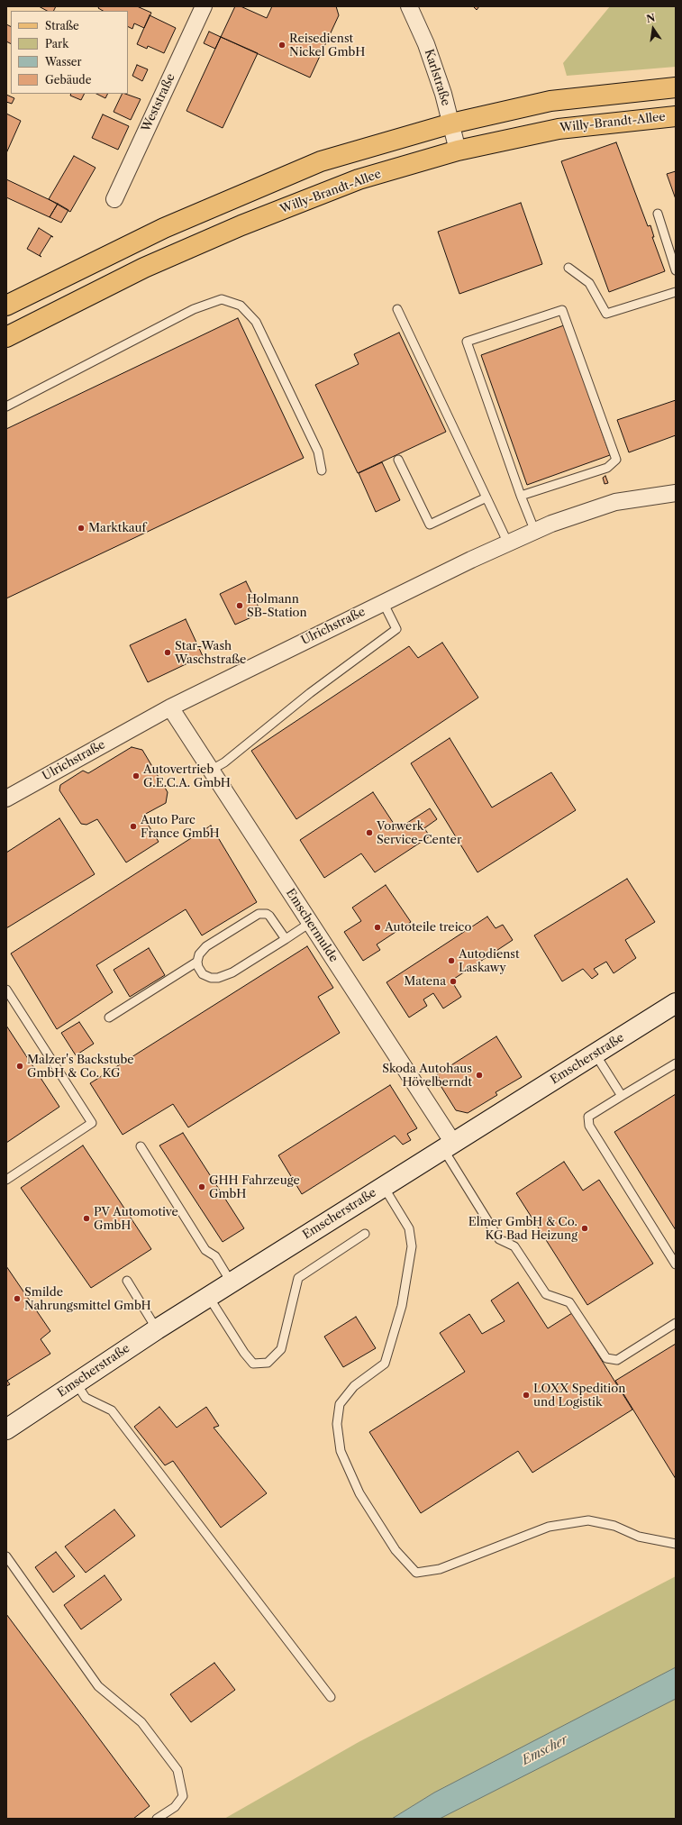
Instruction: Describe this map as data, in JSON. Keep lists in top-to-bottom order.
{
  "streets": {
    "main road": ["Willy-Brandt-Allee"],
    "street": [
      "Karlstraße",
      "Weststraße",
      "Ulrichstraße",
      "Emschermulde",
      "Emscherstraße"
    ]
  },
  "crossings": [
    ["Karlstraße", "Willy-Brandt-Allee"],
    ["Ulrichstraße", "Emschermulde"],
    ["Emschermulde", "Emscherstraße"]
  ],
  "water": ["Emscher"],
  "places": [
    "Reisedienst Nickel GmbH",
    "Marktkauf",
    "Holmann SB-Station",
    "Star-Wash Waschstraße",
    "Autovertrieb G.E.C.A. GmbH",
    "Auto Parc France GmbH",
    "Vorwerk Service-Center",
    "Autoteile treico",
    "Autodienst Laskawy",
    "Matena",
    "Malzer's Backstube GmbH & Co. KG",
    "Skoda Autohaus Hövelberndt",
    "GHH Fahrzeuge GmbH",
    "PV Automotive GmbH",
    "Elmer GmbH & Co. KG Bad Heizung",
    "Smilde Nahrungsmittel GmbH",
    "LOXX Spedition und Logistik"
  ],
  "legend": [
    "Straße",
    "Park",
    "Wasser",
    "Gebäude"
  ],
  "north": "top"
}
